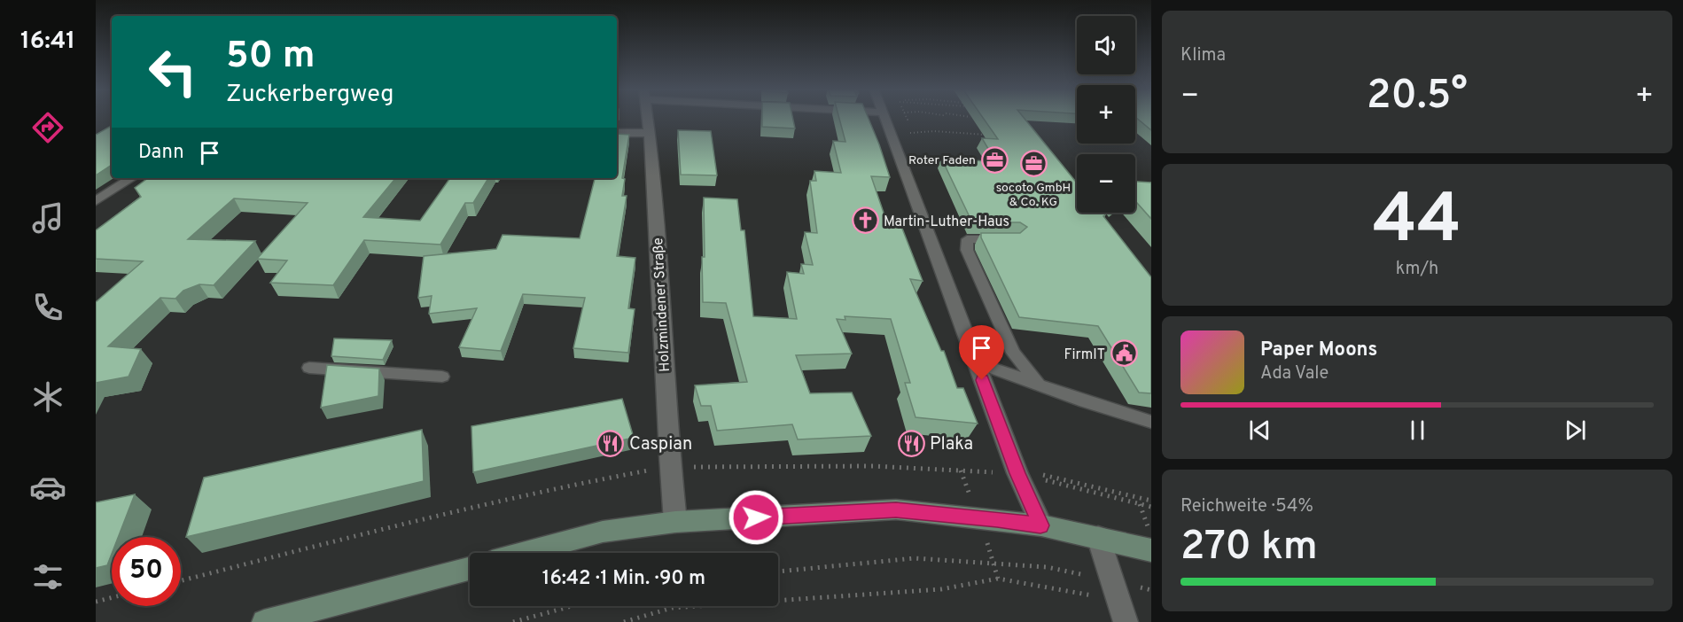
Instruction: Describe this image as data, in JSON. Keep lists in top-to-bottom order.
{
  "streets": {
    "street": ["Holzmindener Straße"]
  },
  "places": {
    "office": ["Roter Faden", "socoto GmbH & Co. KG"],
    "church": ["Martin-Luther-Haus"],
    "public building": ["FirmIT"],
    "restaurant": ["Caspian", "Plaka"]
  },
  "page": {
    "tabs": "16:41",
    "tile": [
      "Klima",
      ["44", "km/h"],
      ["Reichweite · 54%", "270 km"]
    ],
    "map_buttons": ["+", "−"],
    "turn": ["50 m", "Zuckerbergweg"],
    "heat": ["−", "20.5°", "+"],
    "then": "Dann",
    "song": ["Paper Moons", "Ada Vale"],
    "limit": "50",
    "trip": "16:42 · 1 Min. · 90 m"
  }
}
